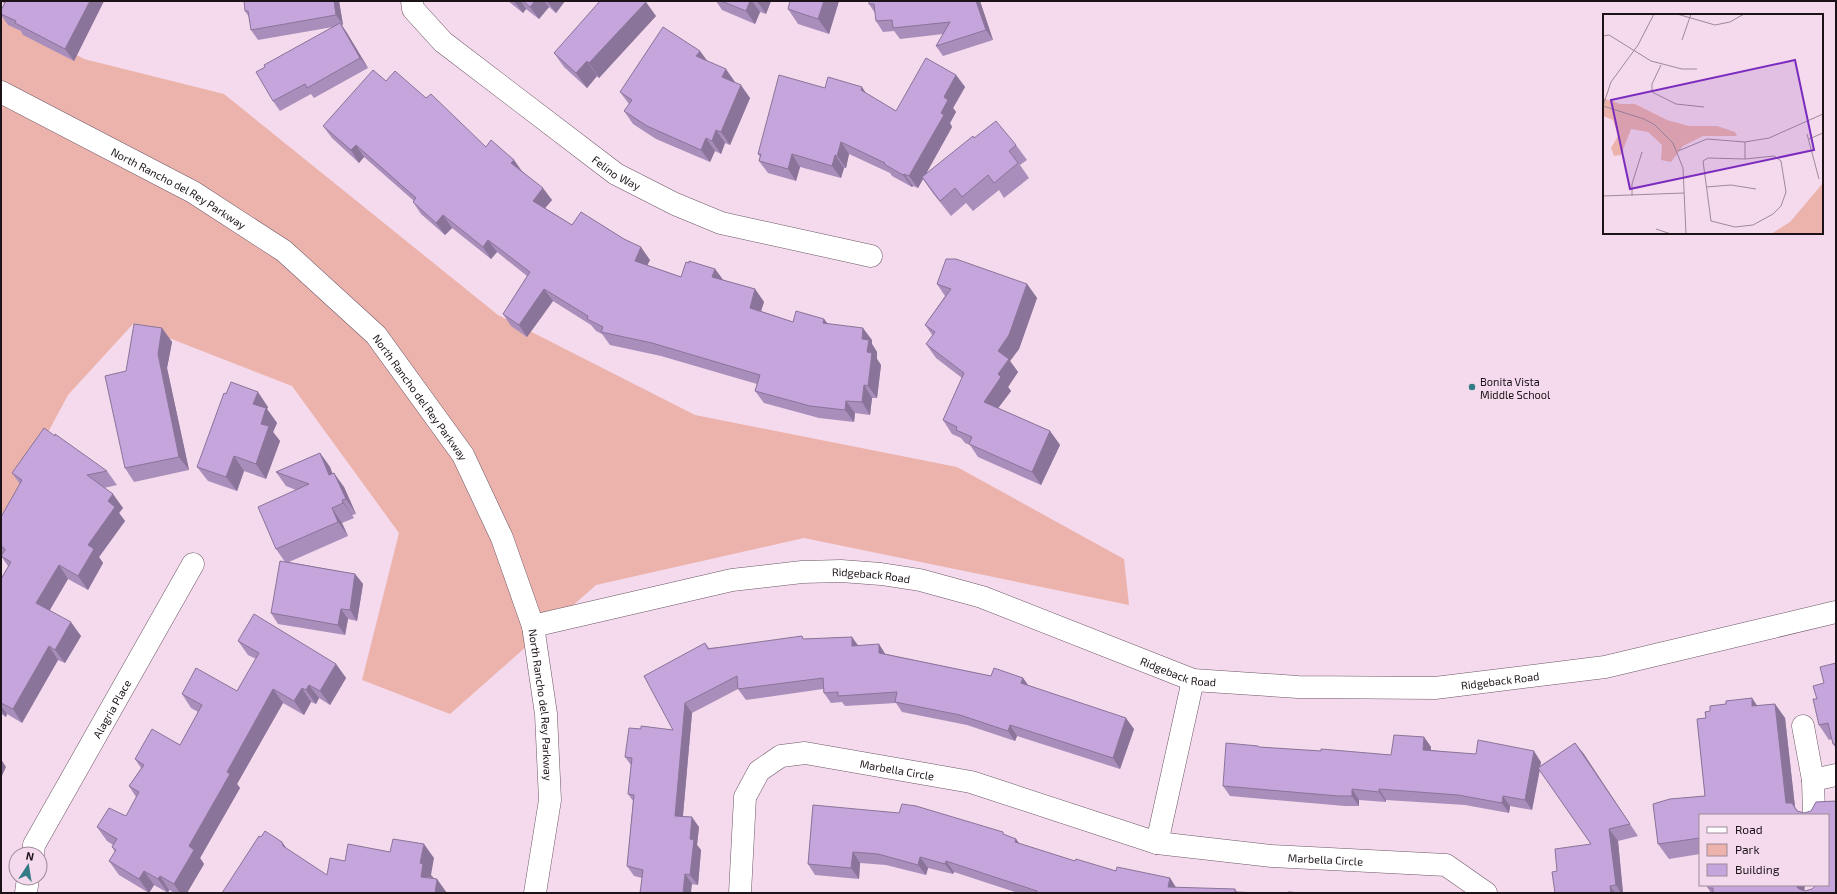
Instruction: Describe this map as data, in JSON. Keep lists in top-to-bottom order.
{
  "streets": {
    "street": [
      "Felino Way",
      "North Rancho del Rey Parkway",
      "Ridgeback Road",
      "Alagria Place",
      "Marbella Circle"
    ]
  },
  "crossings": [
    ["North Rancho del Rey Parkway", "Ridgeback Road"]
  ],
  "places": ["Bonita Vista Middle School"],
  "legend": ["Road", "Park", "Building"],
  "north": "top"
}
